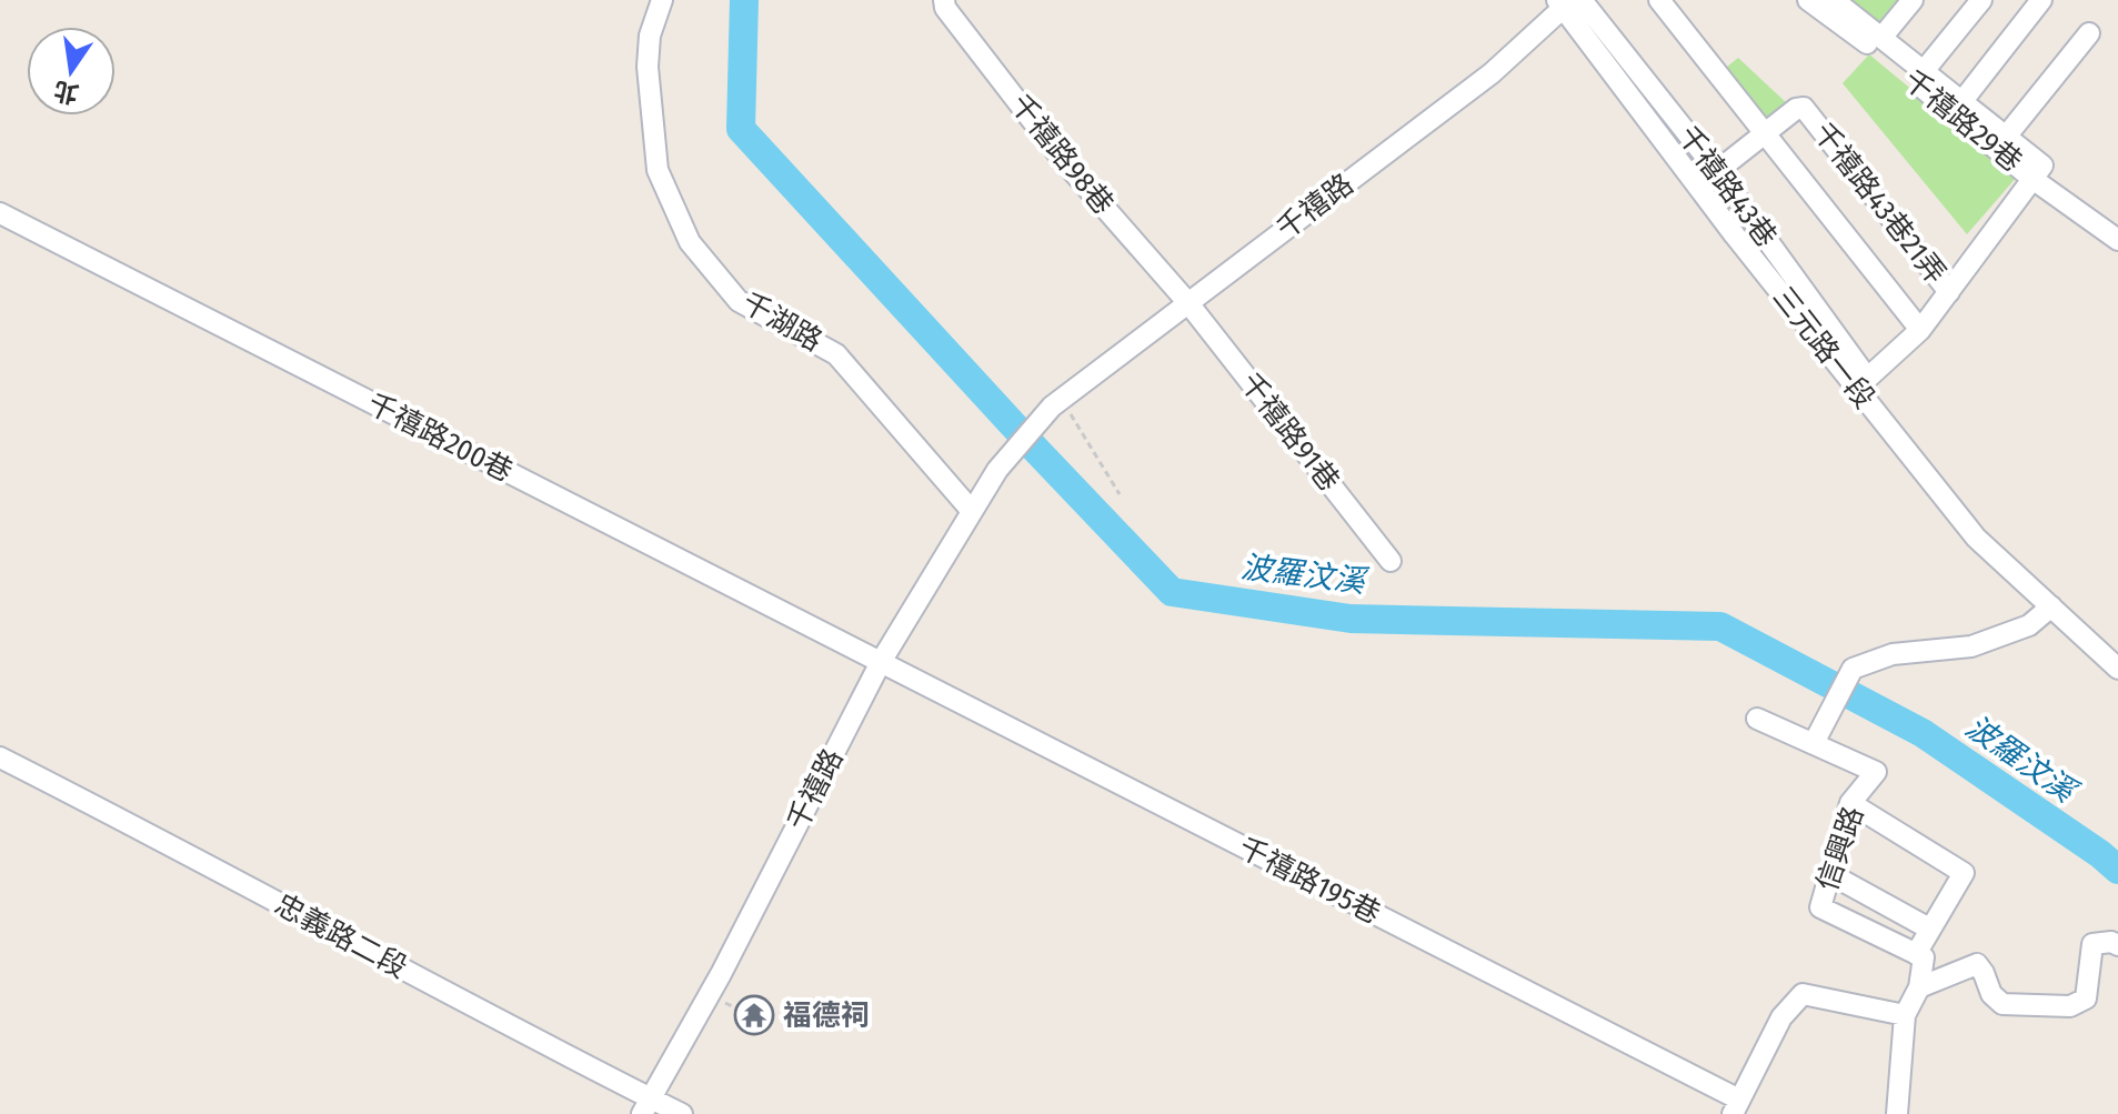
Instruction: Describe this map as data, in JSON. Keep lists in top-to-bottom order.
{
  "streets": {
    "street": [
      "千禧路29巷",
      "千禧路98巷",
      "千禧路43巷",
      "千禧路43巷21弄",
      "千禧路",
      "千湖路",
      "三元路一段",
      "千禧路91巷",
      "千禧路200巷",
      "信興路",
      "千禧路195巷",
      "忠義路二段"
    ]
  },
  "crossings": [
    ["千禧路98巷", "千禧路"],
    ["千禧路98巷", "千禧路91巷"],
    ["千禧路43巷", "千禧路43巷21弄"],
    ["千禧路43巷", "千禧路"],
    ["千禧路43巷", "三元路一段"],
    ["千禧路", "千湖路"],
    ["千禧路", "三元路一段"],
    ["千禧路", "千禧路91巷"],
    ["千禧路", "千禧路200巷"],
    ["千禧路", "千禧路195巷"],
    ["千禧路", "忠義路二段"],
    ["千禧路200巷", "千禧路195巷"]
  ],
  "water": ["波羅汶溪"],
  "places": {
    "temple": ["福德祠"]
  },
  "north": "bottom"
}
